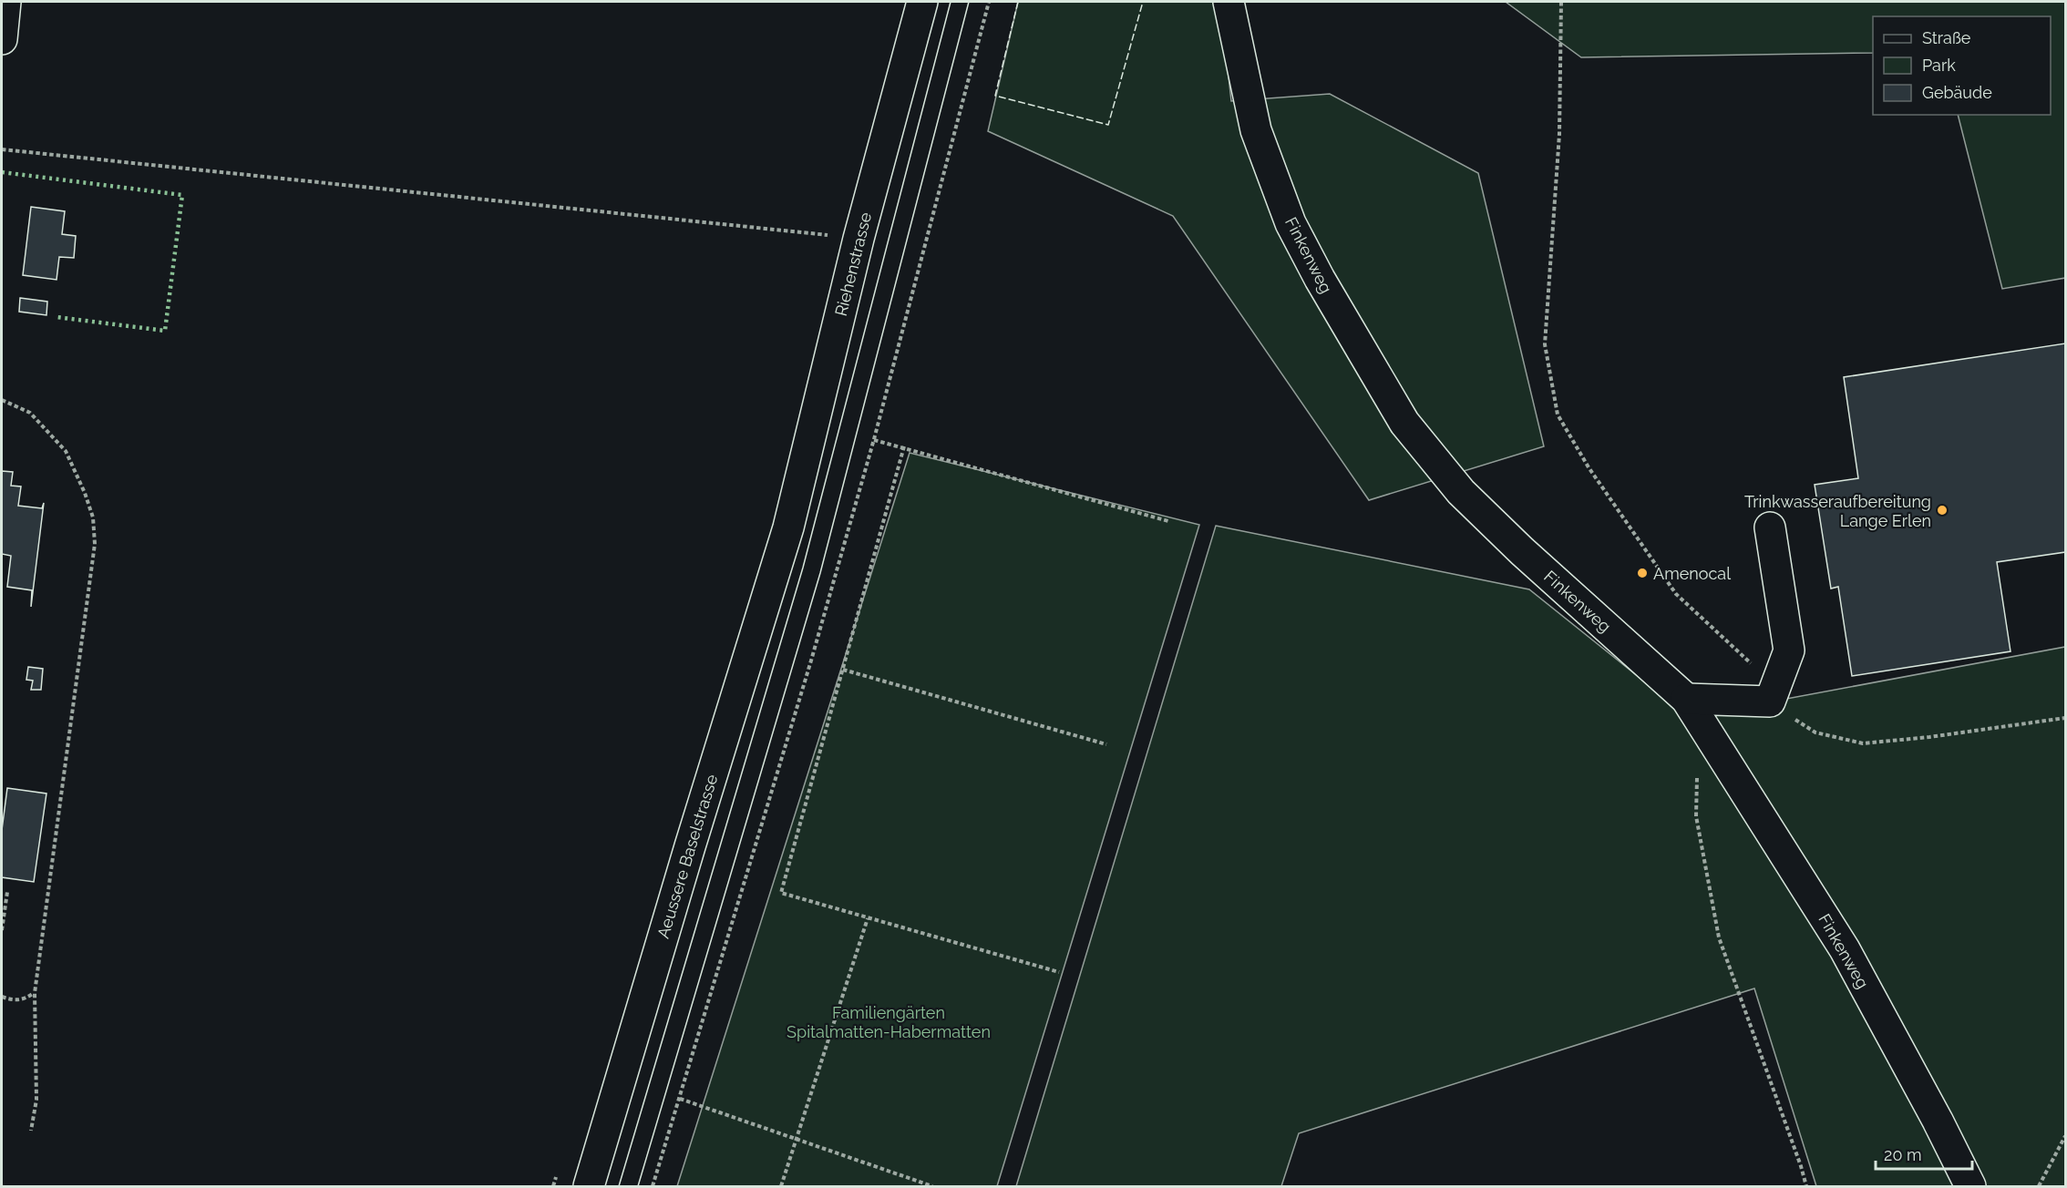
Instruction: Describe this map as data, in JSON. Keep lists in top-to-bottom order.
{
  "streets": {
    "main road": ["Finkenweg", "Riehenstrasse", "Aeussere Baselstrasse"]
  },
  "crossings": [
    ["Riehenstrasse", "Aeussere Baselstrasse"]
  ],
  "parks": ["Familiengärten Spitalmatten-Habermatten"],
  "places": ["Trinkwasseraufbereitung Lange Erlen", "Amenocal"],
  "legend": ["Straße", "Park", "Gebäude"],
  "scale_bar": "20 m"
}
